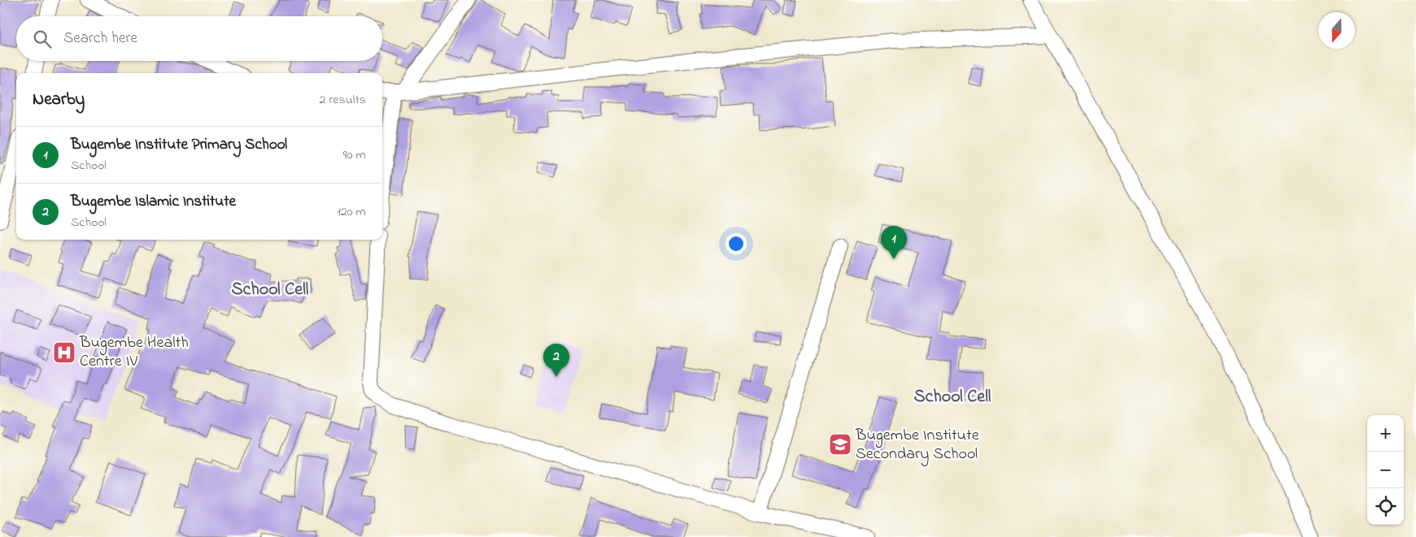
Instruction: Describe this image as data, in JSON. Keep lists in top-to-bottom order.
{
  "districts": ["School Cell", "School Cell"],
  "places": {
    "hospital": ["Bugembe Health Centre IV"],
    "school or university": ["Bugembe Institute Secondary School"]
  },
  "north": "bottom",
  "page": {
    "search": "Search here",
    "heading": ["Nearby", "2 results"],
    "list": [
      {
        "mark": "1",
        "name": "Bugembe Institute Primary School",
        "note": "School",
        "value": "90 m"
      },
      {
        "mark": "2",
        "name": "Bugembe Islamic Institute",
        "note": "School",
        "value": "120 m"
      }
    ],
    "pins": ["1", "2"],
    "map_buttons": ["+", "−"]
  }
}
